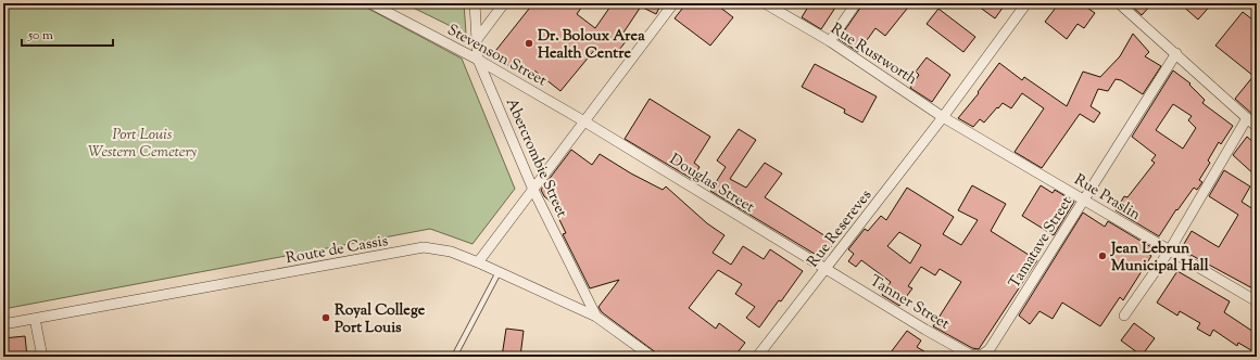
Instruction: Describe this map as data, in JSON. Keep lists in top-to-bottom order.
{
  "streets": {
    "street": [
      "Rue Rustworth",
      "Stevenson Street",
      "Abercrombie Street",
      "Douglas Street",
      "Rue Praslin",
      "Rue Resereves",
      "Tamatave Street",
      "Route de Cassis",
      "Tanner Street"
    ]
  },
  "crossings": [
    ["Rue Rustworth", "Rue Praslin"],
    ["Rue Rustworth", "Rue Resereves"],
    ["Stevenson Street", "Abercrombie Street"],
    ["Stevenson Street", "Douglas Street"],
    ["Abercrombie Street", "Route de Cassis"],
    ["Douglas Street", "Rue Resereves"],
    ["Douglas Street", "Tanner Street"],
    ["Rue Praslin", "Rue Resereves"],
    ["Rue Praslin", "Tamatave Street"],
    ["Rue Resereves", "Tanner Street"],
    ["Tamatave Street", "Tanner Street"]
  ],
  "parks": ["Port Louis Western Cemetery"],
  "places": ["Dr. Boloux Area Health Centre", "Jean Lebrun Municipal Hall", "Royal College Port Louis"],
  "scale_bar": "50 m"
}
